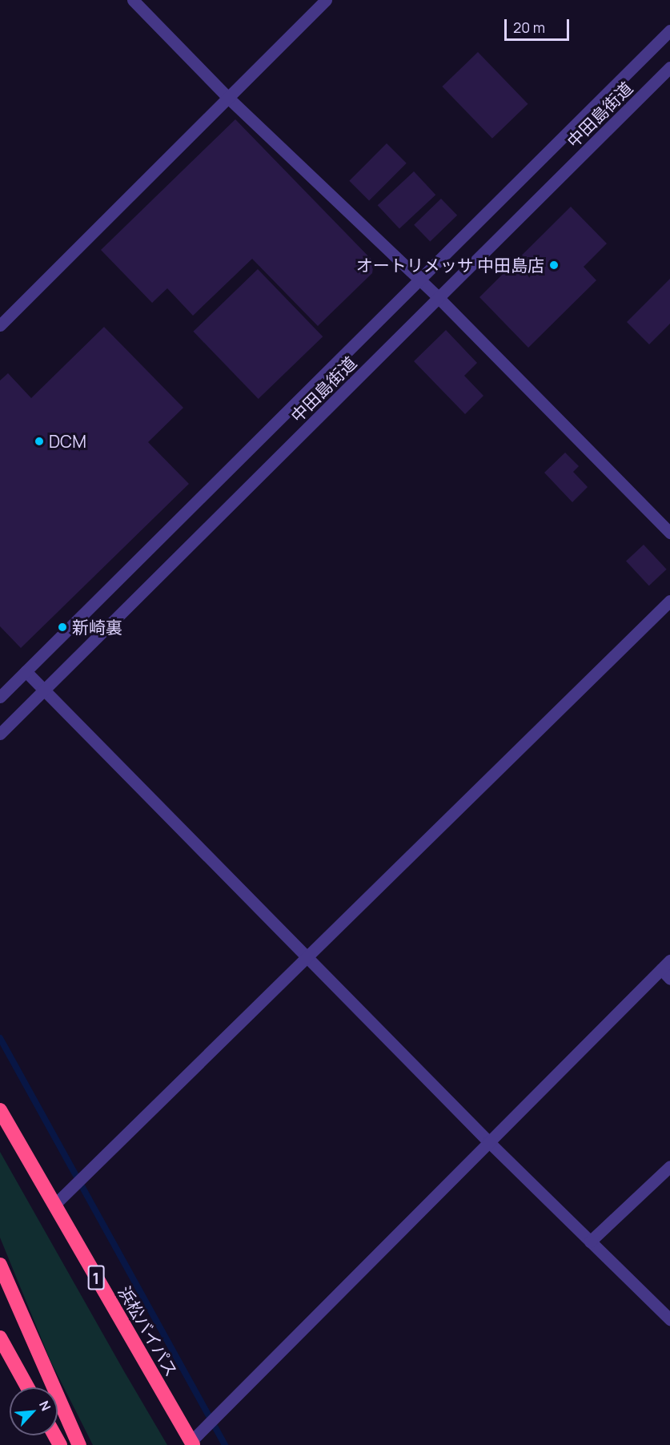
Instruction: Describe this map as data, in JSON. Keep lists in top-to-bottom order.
{
  "streets": {
    "highway": ["1", "浜松バイパス"],
    "street": ["中田島街道"]
  },
  "places": ["オートリメッサ 中田島店", "DCM", "新崎裏"],
  "scale_bar": "20 m",
  "north": "top right"
}
